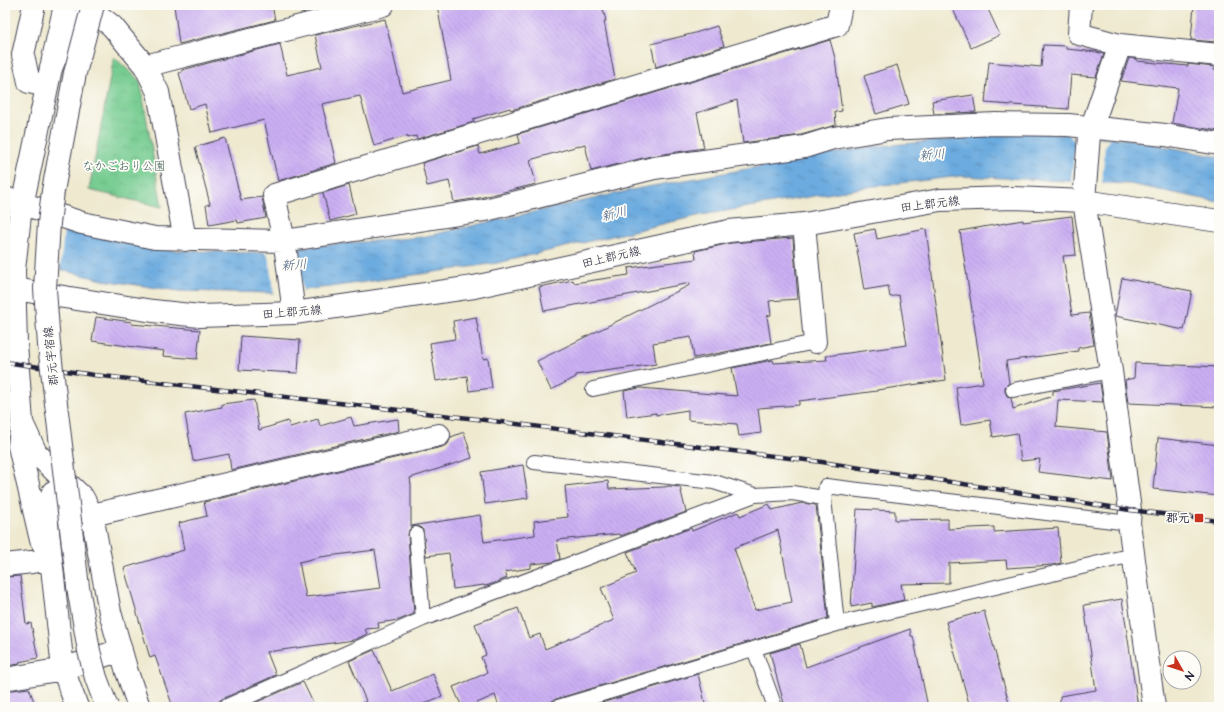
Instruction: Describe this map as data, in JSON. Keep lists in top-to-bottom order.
{
  "streets": {
    "street": ["田上郡元線", "郡元宇宿線"]
  },
  "water": ["新川"],
  "parks": ["なかごおり公園"],
  "places": {
    "transit": ["郡元"]
  },
  "north": "bottom right"
}
